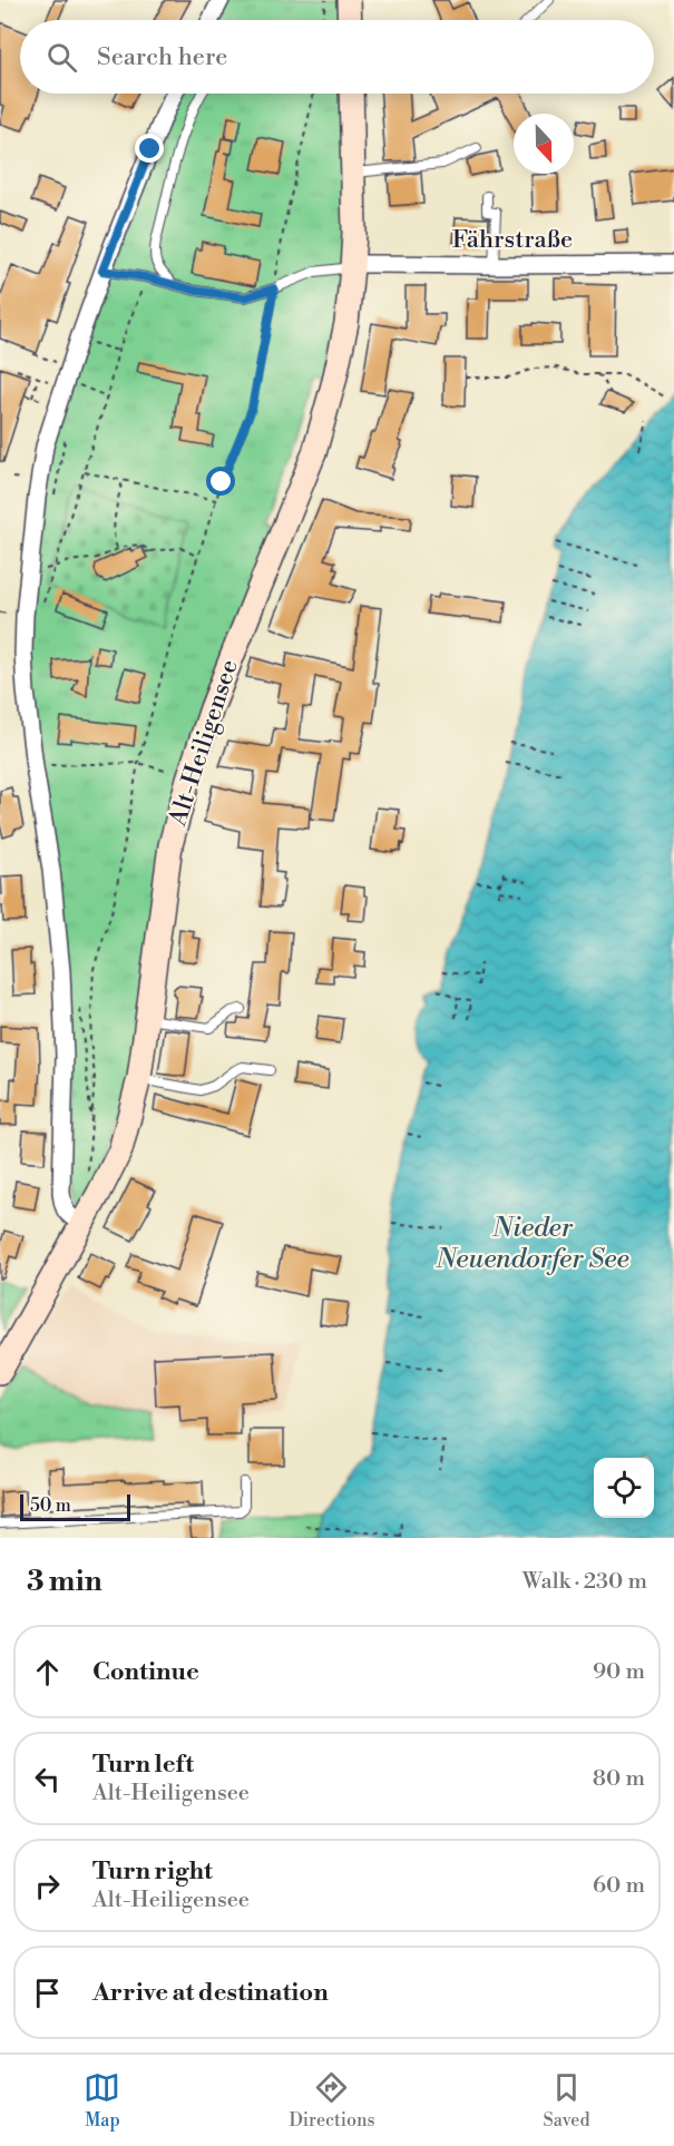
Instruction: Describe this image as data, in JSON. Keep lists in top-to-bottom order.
{
  "streets": {
    "main road": ["Alt-Heiligensee"],
    "street": ["Fährstraße"]
  },
  "crossings": [
    ["Fährstraße", "Alt-Heiligensee"]
  ],
  "water": ["Nieder Neuendorfer See"],
  "scale_bar": "50 m",
  "north": "bottom",
  "page": {
    "search": "Search here",
    "scale": "50 m",
    "heading": ["3 min", "Walk · 230 m"],
    "list": [
      ["Continue", "90 m"],
      ["Turn left", "Alt-Heiligensee", "80 m"],
      ["Turn right", "Alt-Heiligensee", "60 m"],
      "Arrive at destination"
    ],
    "nav": ["Map", "Directions", "Saved"]
  }
}
